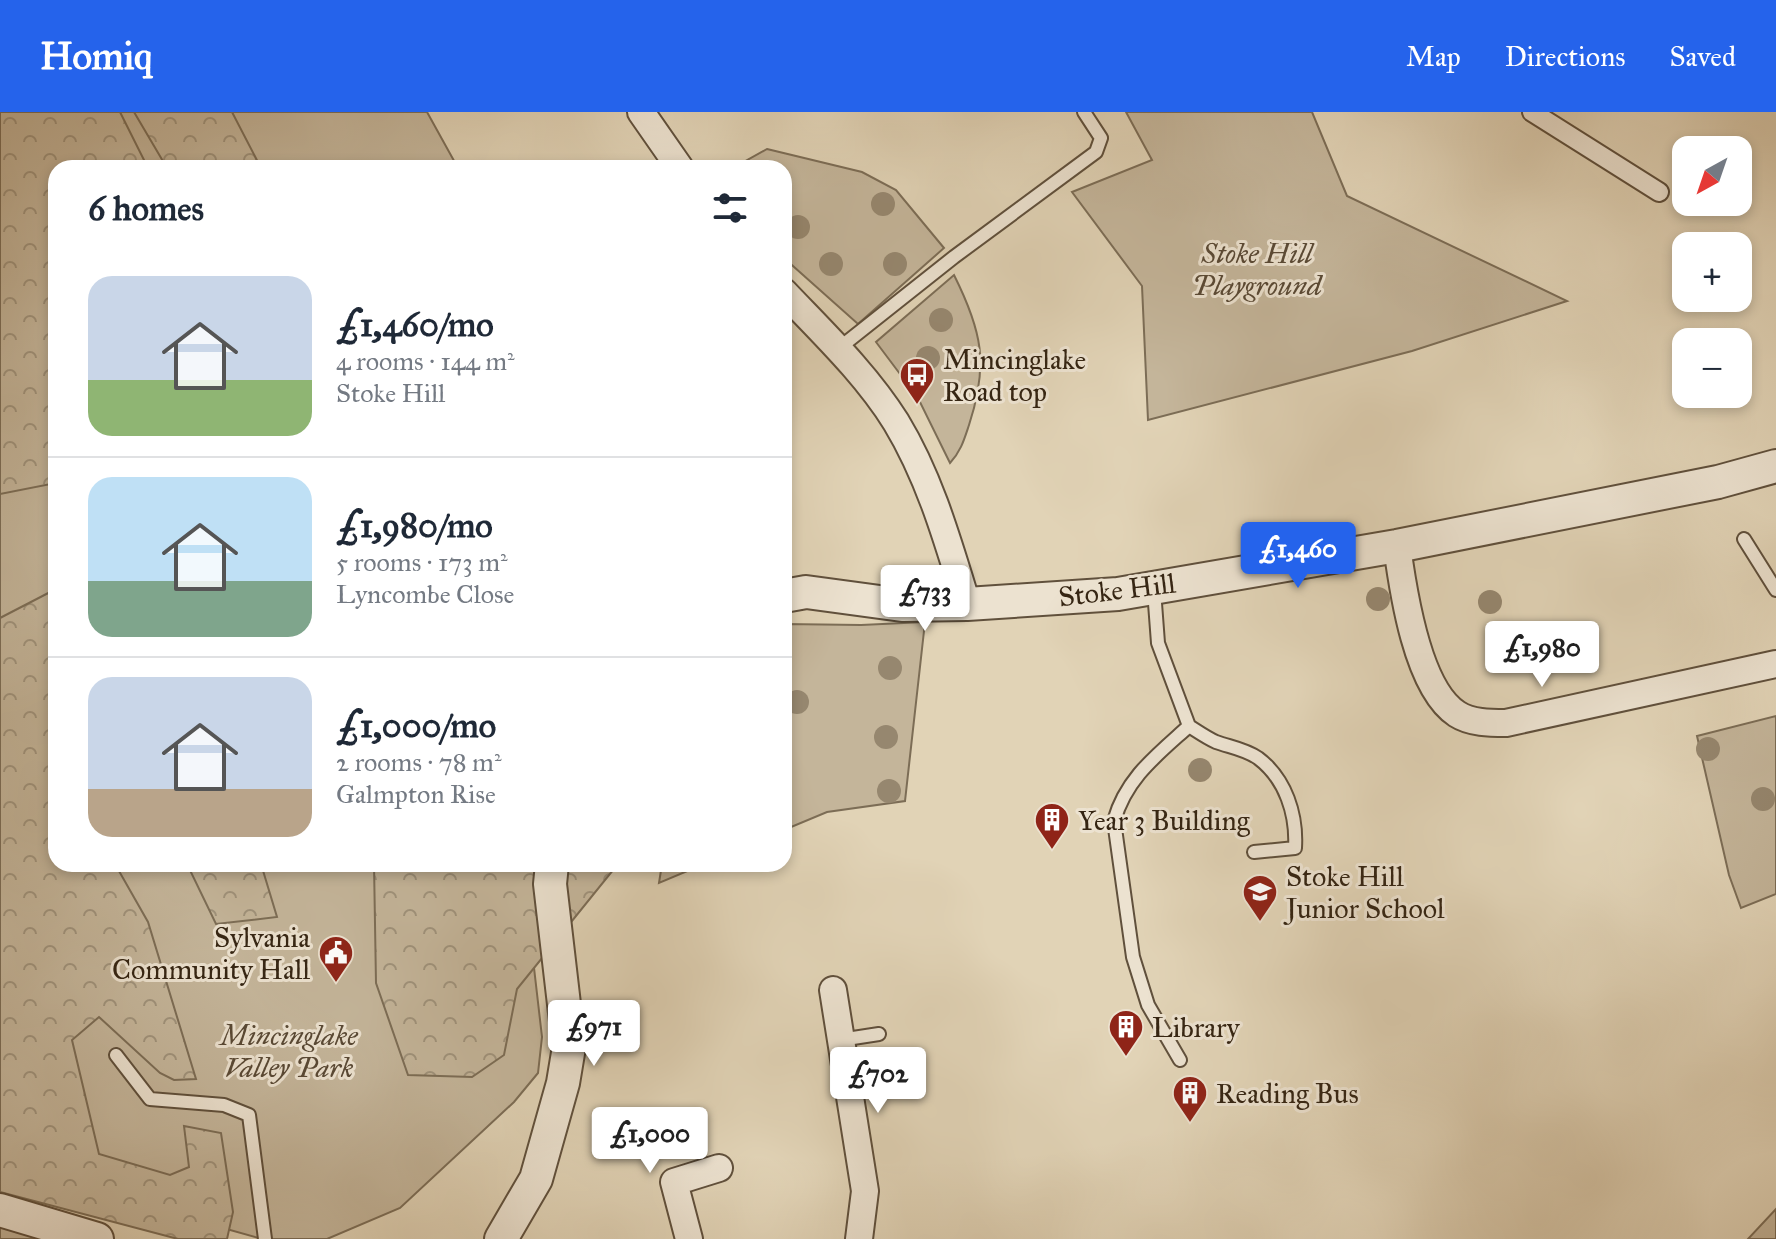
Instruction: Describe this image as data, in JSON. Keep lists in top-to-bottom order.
{
  "streets": {
    "street": ["Stoke Hill"]
  },
  "parks": ["Stoke Hill Playground", "Mincinglake Valley Park"],
  "places": {
    "bus stop": ["Mincinglake Road top"],
    "building": ["Year 3 Building", "Library", "Reading Bus"],
    "school or university": ["Stoke Hill Junior School"],
    "public building": ["Sylvania Community Hall"]
  },
  "north": "bottom left",
  "page": {
    "header": "Homiq",
    "nav": ["Map", "Directions", "Saved"],
    "map_buttons": ["+", "−"],
    "heading": "6 homes",
    "list": [
      {
        "name": "£1,460/mo",
        "note": "4 rooms · 144 m² · Stoke Hill"
      },
      {
        "name": "£1,980/mo",
        "note": "5 rooms · 173 m² · Lyncombe Close"
      },
      {
        "name": "£1,000/mo",
        "note": "2 rooms · 78 m² · Galmpton Rise"
      }
    ],
    "price": [
      "£1,460",
      "£733",
      "£1,980",
      "£971",
      "£702",
      "£1,000"
    ]
  }
}
